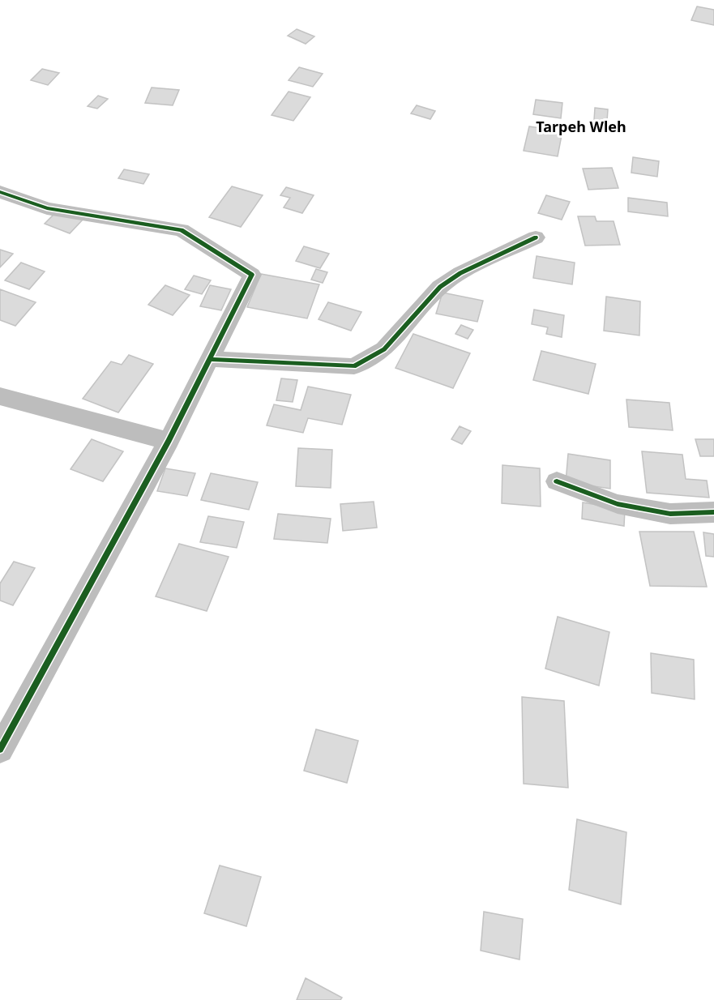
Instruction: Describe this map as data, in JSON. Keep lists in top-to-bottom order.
{
  "districts": ["Tarpeh Wleh"]
}
